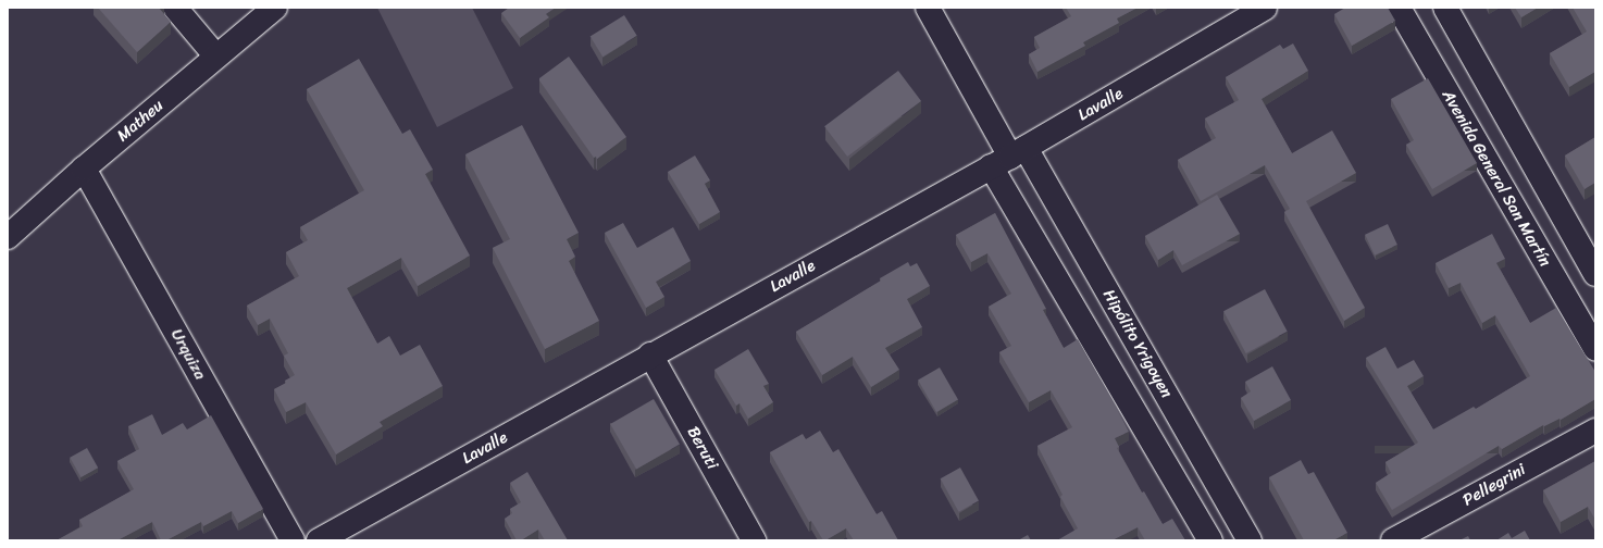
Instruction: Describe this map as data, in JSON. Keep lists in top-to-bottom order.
{
  "streets": {
    "street": [
      "Lavalle",
      "Matheu",
      "Avenida General San Martín",
      "Hipólito Yrigoyen",
      "Urquiza",
      "Beruti",
      "Pellegrini"
    ]
  },
  "crossings": [
    ["Lavalle", "Hipólito Yrigoyen"],
    ["Lavalle", "Beruti"],
    ["Matheu", "Urquiza"]
  ]
}
